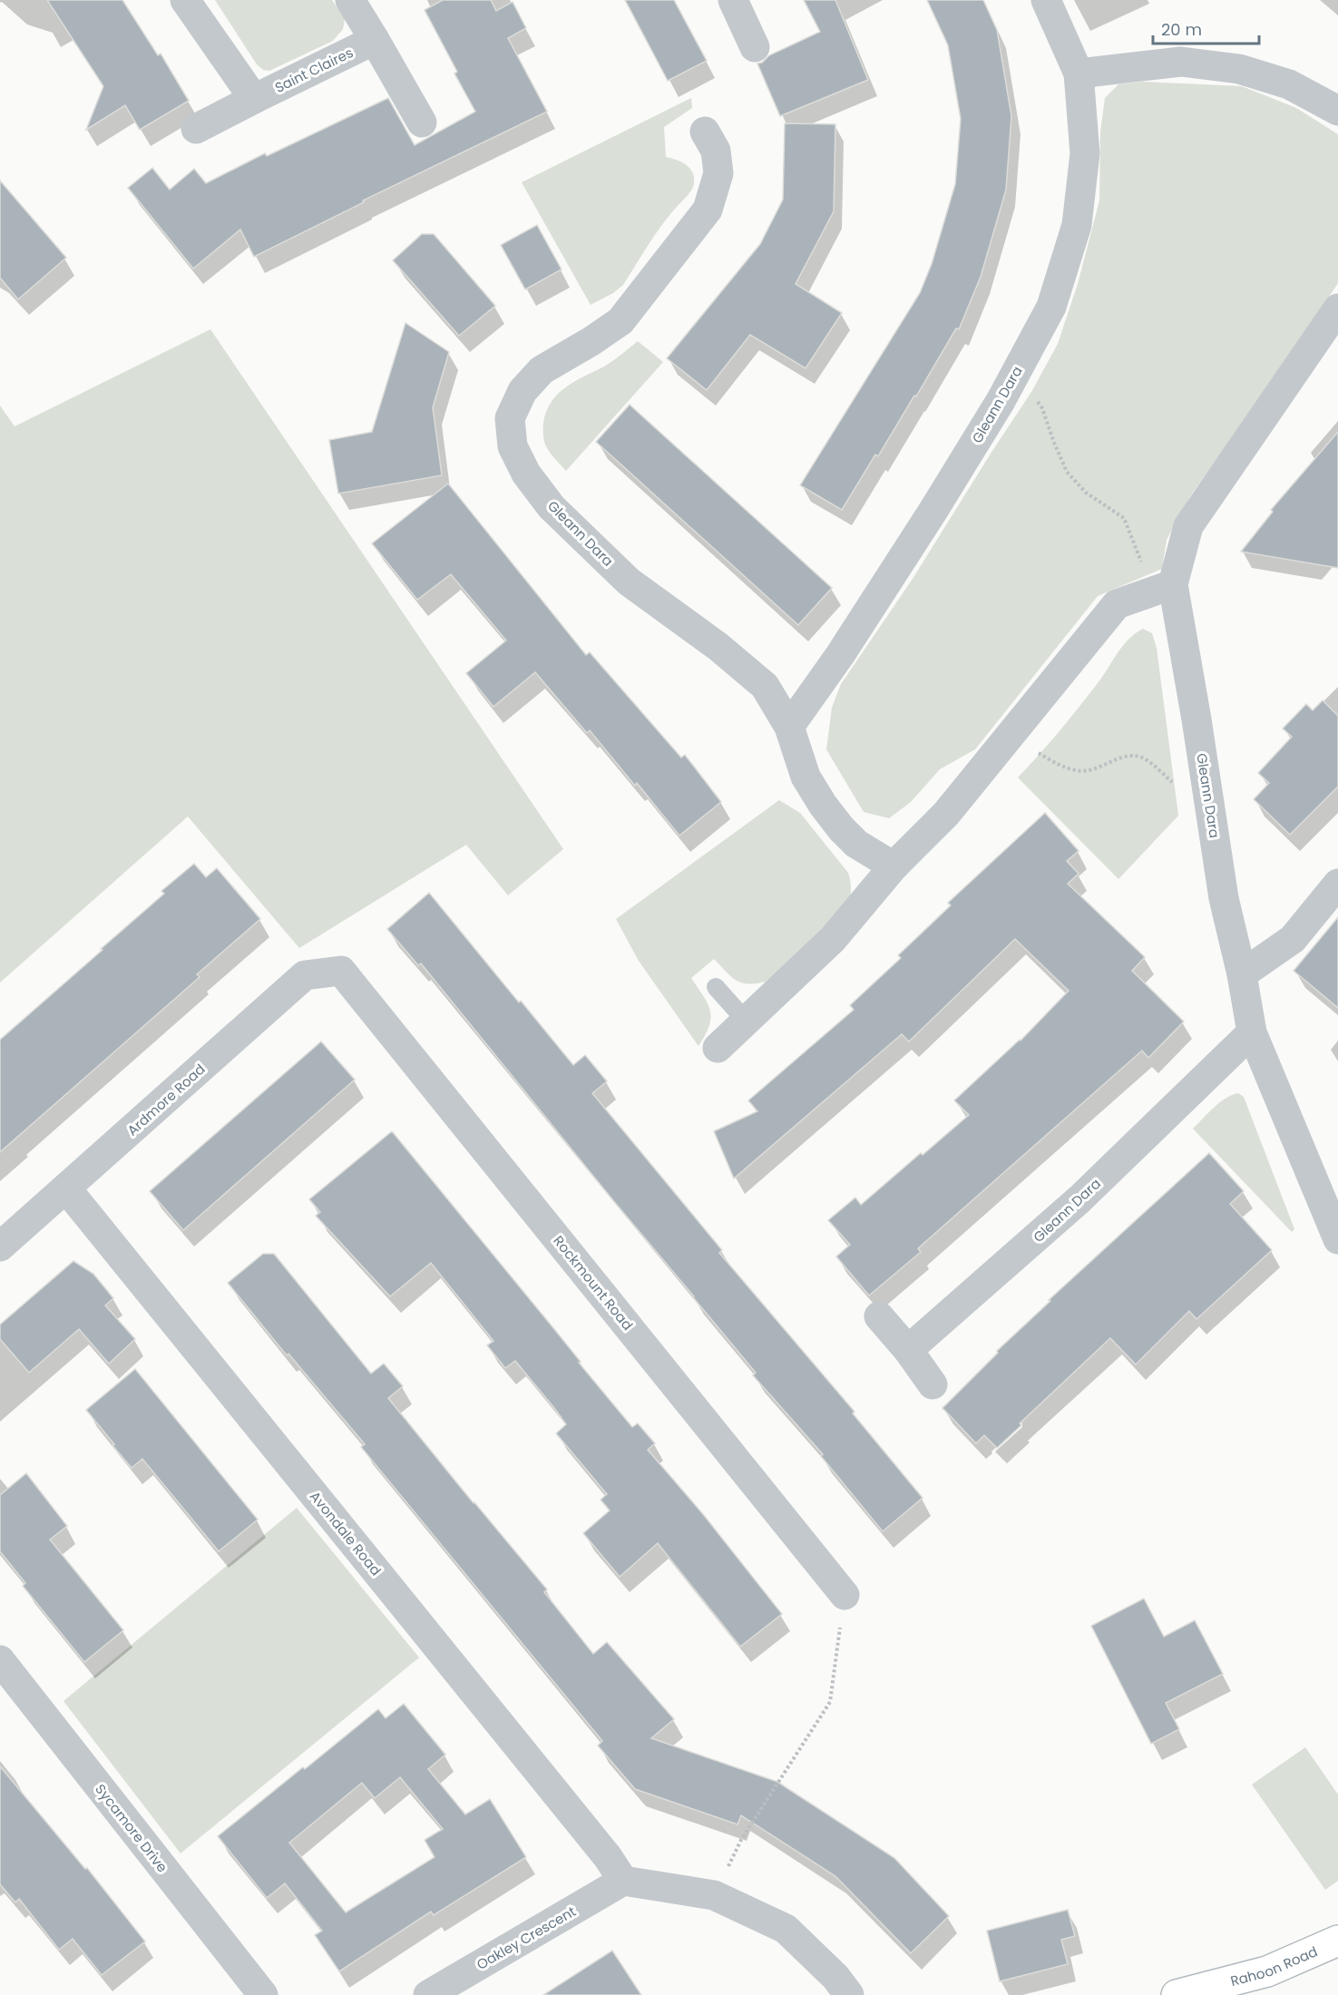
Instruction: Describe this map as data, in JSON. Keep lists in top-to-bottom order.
{
  "streets": {
    "street": [
      "Saint Claires",
      "Gleann Dara",
      "Ardmore Road",
      "Rockmount Road",
      "Avondale Road",
      "Sycamore Drive",
      "Oakley Crescent",
      "Rahoon Road"
    ]
  },
  "crossings": [
    ["Ardmore Road", "Rockmount Road"],
    ["Ardmore Road", "Avondale Road"],
    ["Avondale Road", "Oakley Crescent"]
  ],
  "scale_bar": "20 m"
}
